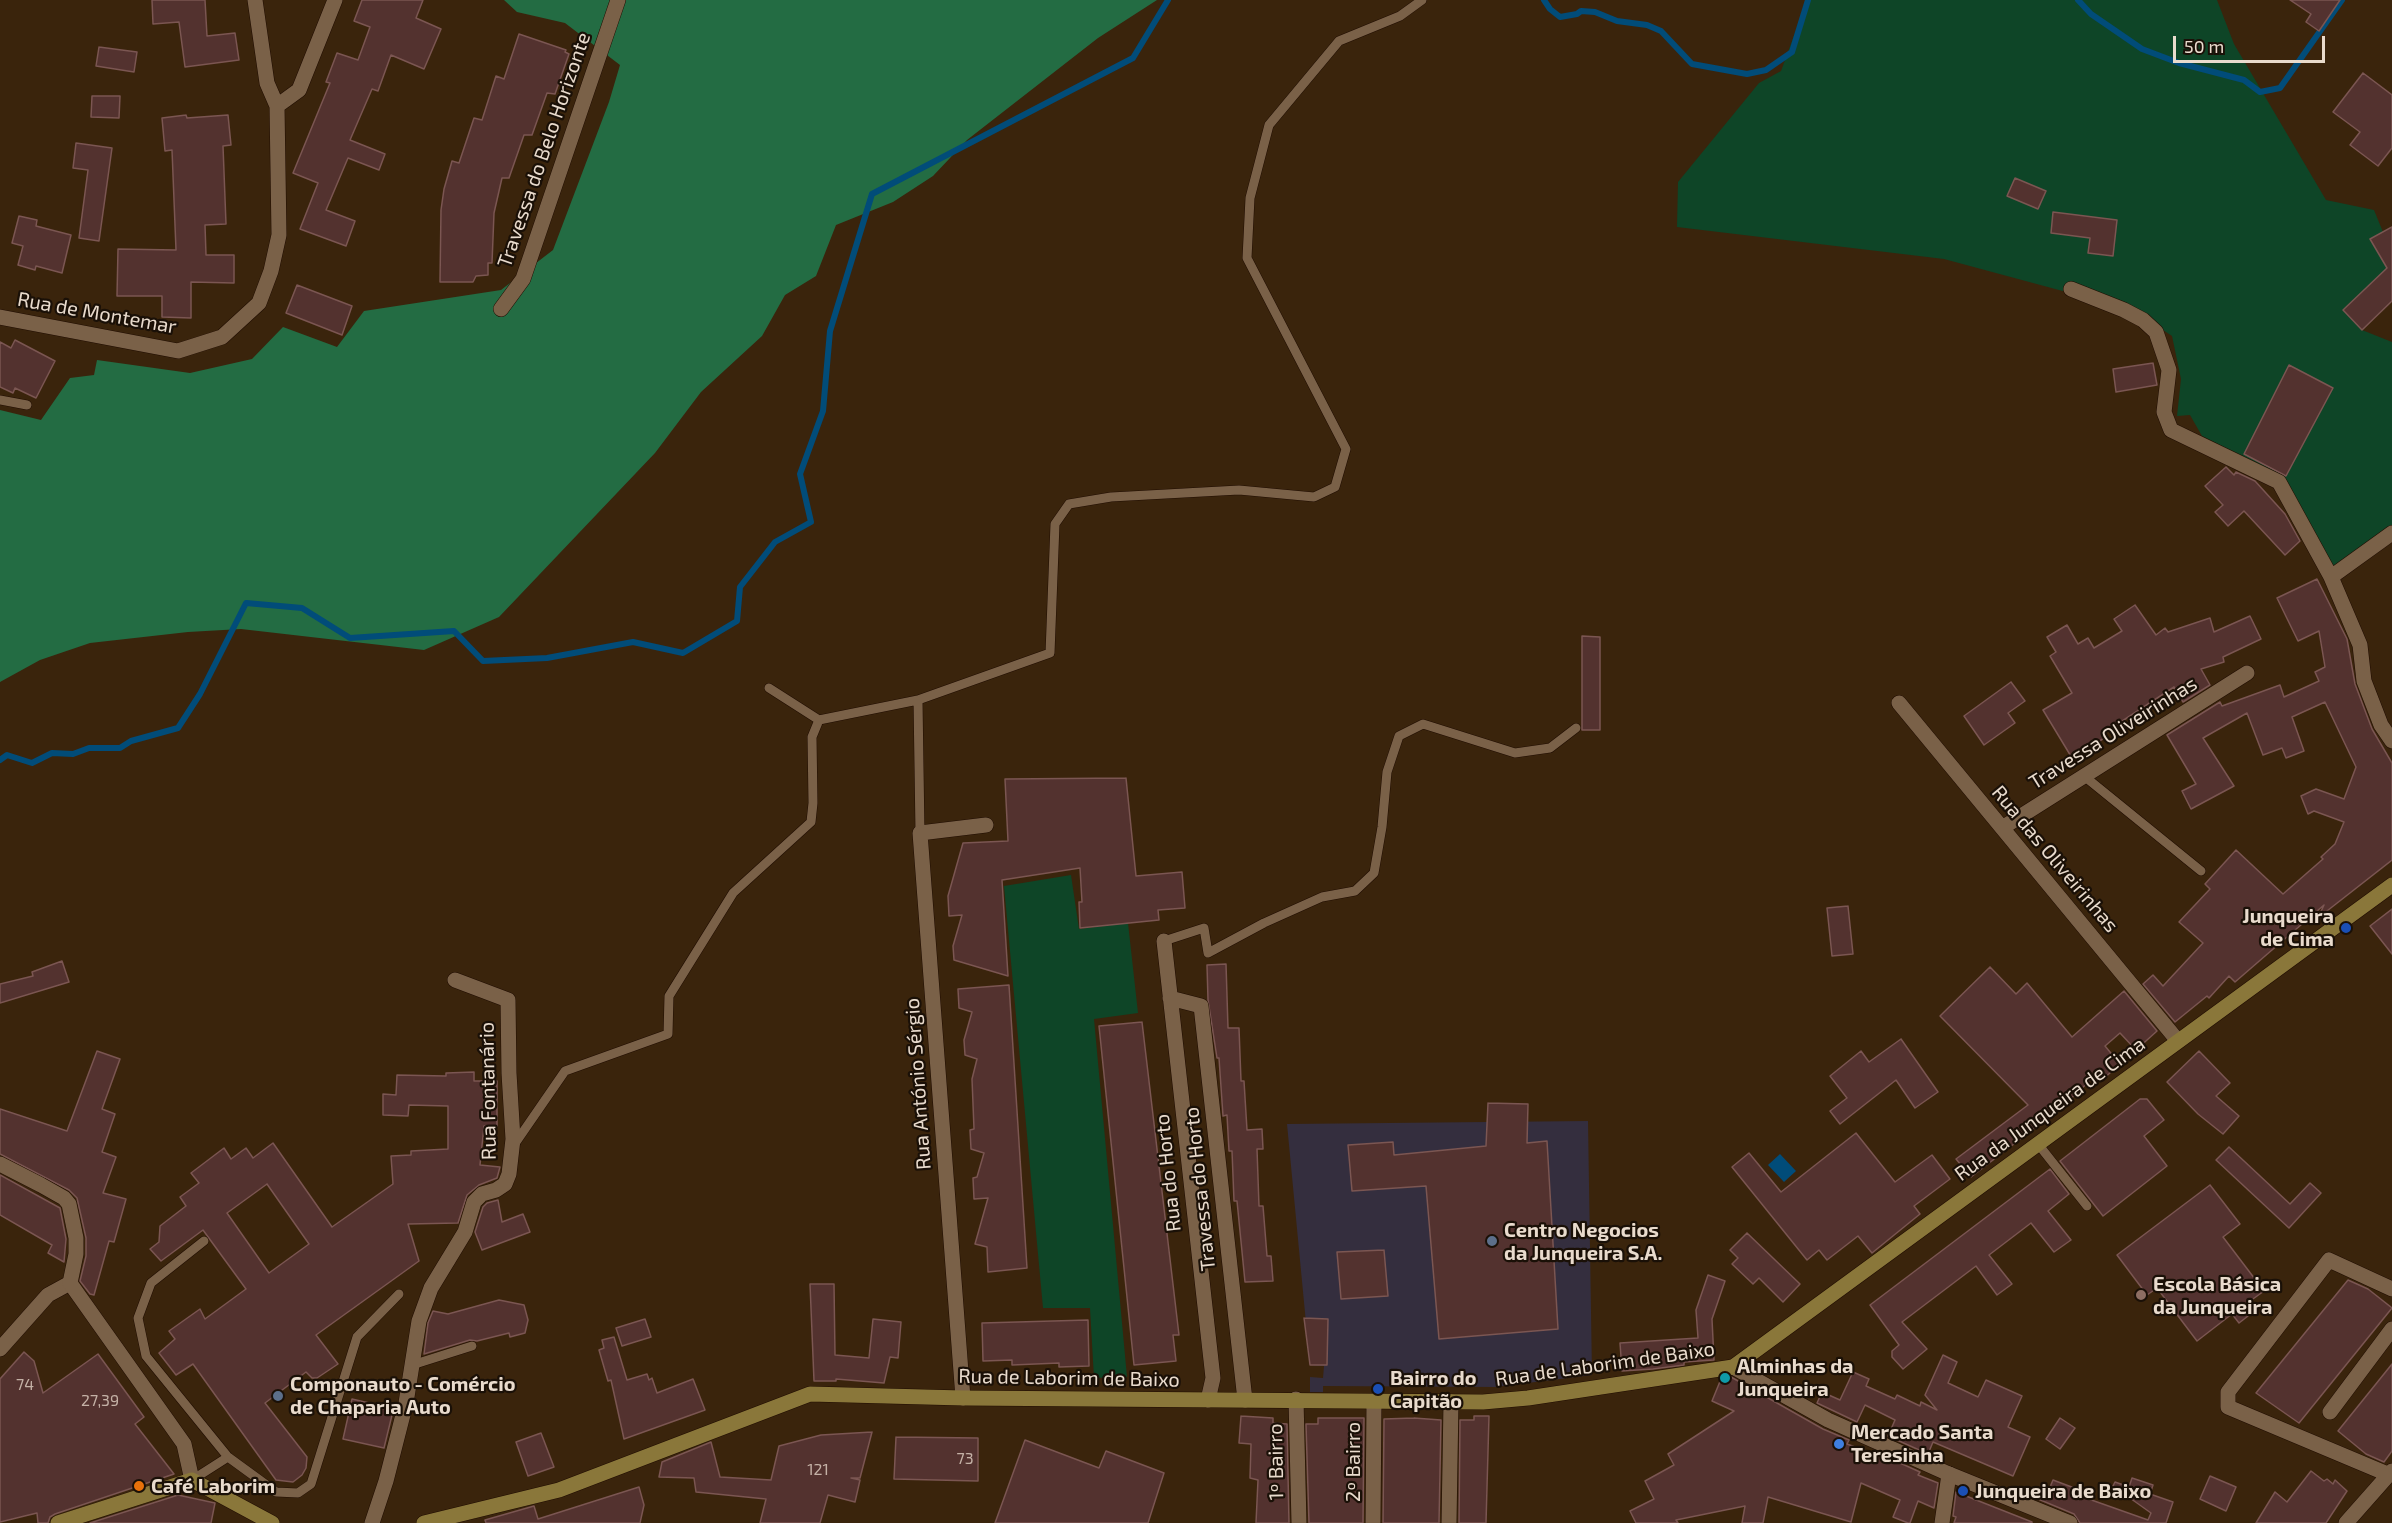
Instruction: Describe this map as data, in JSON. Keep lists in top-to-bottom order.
{
  "streets": {
    "main road": ["Rua da Junqueira de Cima", "Rua de Laborim de Baixo"],
    "street": [
      "Travessa do Belo Horizonte",
      "Rua de Montemar",
      "Travessa Oliveirinhas",
      "Rua das Oliveirinhas",
      "Rua António Sérgio",
      "Rua Fontanário",
      "Rua do Horto",
      "Travessa do Horto",
      "1º Bairro",
      "2º Bairro"
    ]
  },
  "crossings": [
    ["Travessa Oliveirinhas", "Rua das Oliveirinhas"],
    ["Rua das Oliveirinhas", "Rua da Junqueira de Cima"],
    ["Rua António Sérgio", "Rua de Laborim de Baixo"],
    ["Rua da Junqueira de Cima", "Rua de Laborim de Baixo"],
    ["Rua do Horto", "Travessa do Horto"],
    ["Rua do Horto", "Rua de Laborim de Baixo"],
    ["Travessa do Horto", "Rua de Laborim de Baixo"],
    ["Rua de Laborim de Baixo", "1º Bairro"],
    ["Rua de Laborim de Baixo", "2º Bairro"]
  ],
  "places": [
    "Junqueira de Cima",
    "Centro Negocios da Junqueira S.A.",
    "Escola Básica da Junqueira",
    "Alminhas da Junqueira",
    "Bairro do Capitão",
    "Componauto - Comércio de Chaparia Auto",
    "Mercado Santa Teresinha",
    "Café Laborim",
    "Junqueira de Baixo"
  ],
  "house_numbers": [
    "74",
    "27,39",
    "73",
    "121"
  ],
  "scale_bar": "50 m"
}
